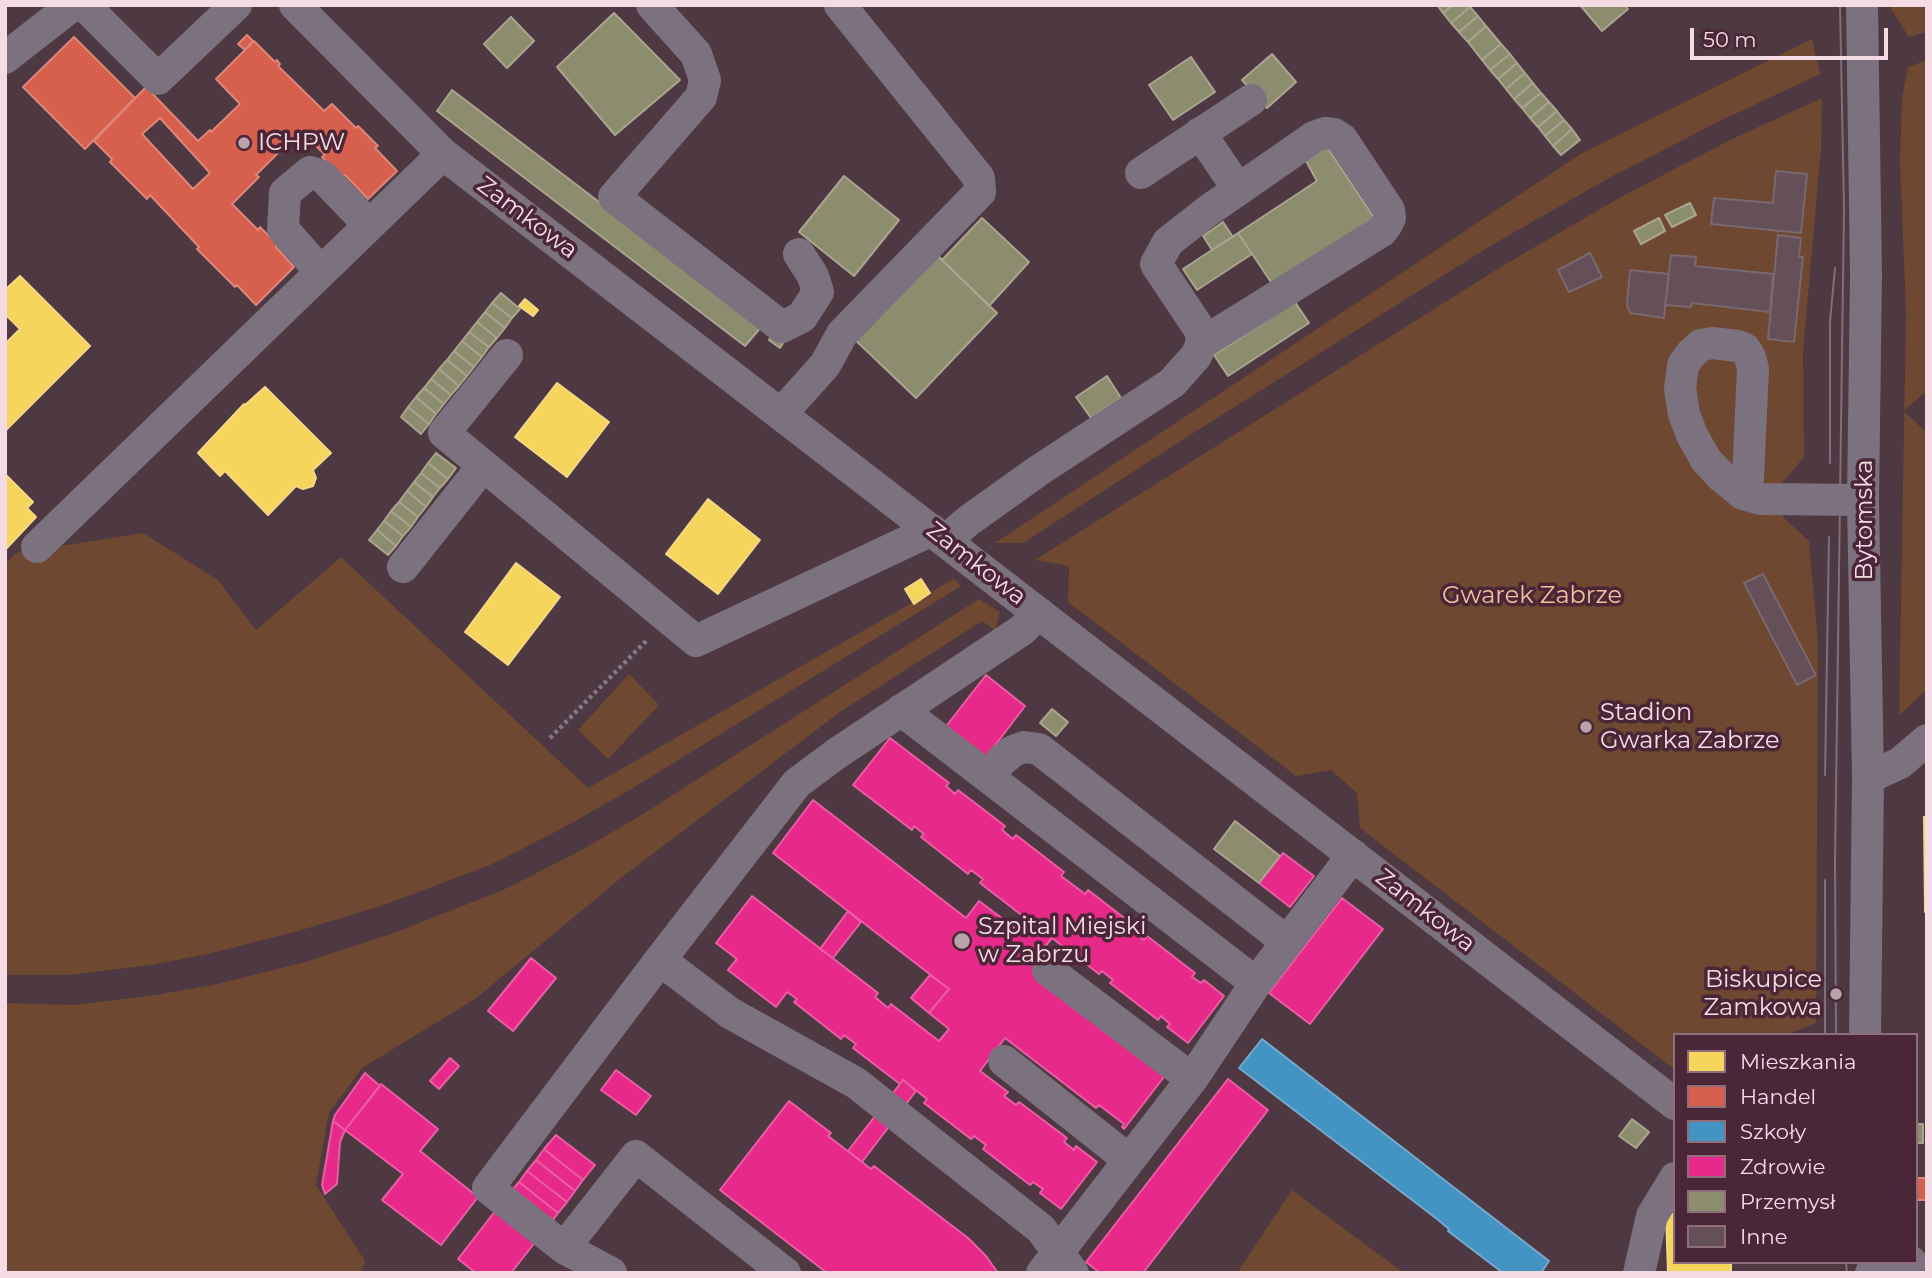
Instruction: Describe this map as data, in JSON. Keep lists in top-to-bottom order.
{
  "streets": {
    "street": ["Zamkowa", "Bytomska"]
  },
  "parks": ["Gwarek Zabrze"],
  "places": [
    "ICHPW",
    "Stadion Gwarka Zabrze",
    "Szpital Miejski w Zabrzu",
    "Biskupice Zamkowa"
  ],
  "legend": [
    "Mieszkania",
    "Handel",
    "Szkoły",
    "Zdrowie",
    "Przemysł",
    "Inne"
  ],
  "scale_bar": "50 m"
}
